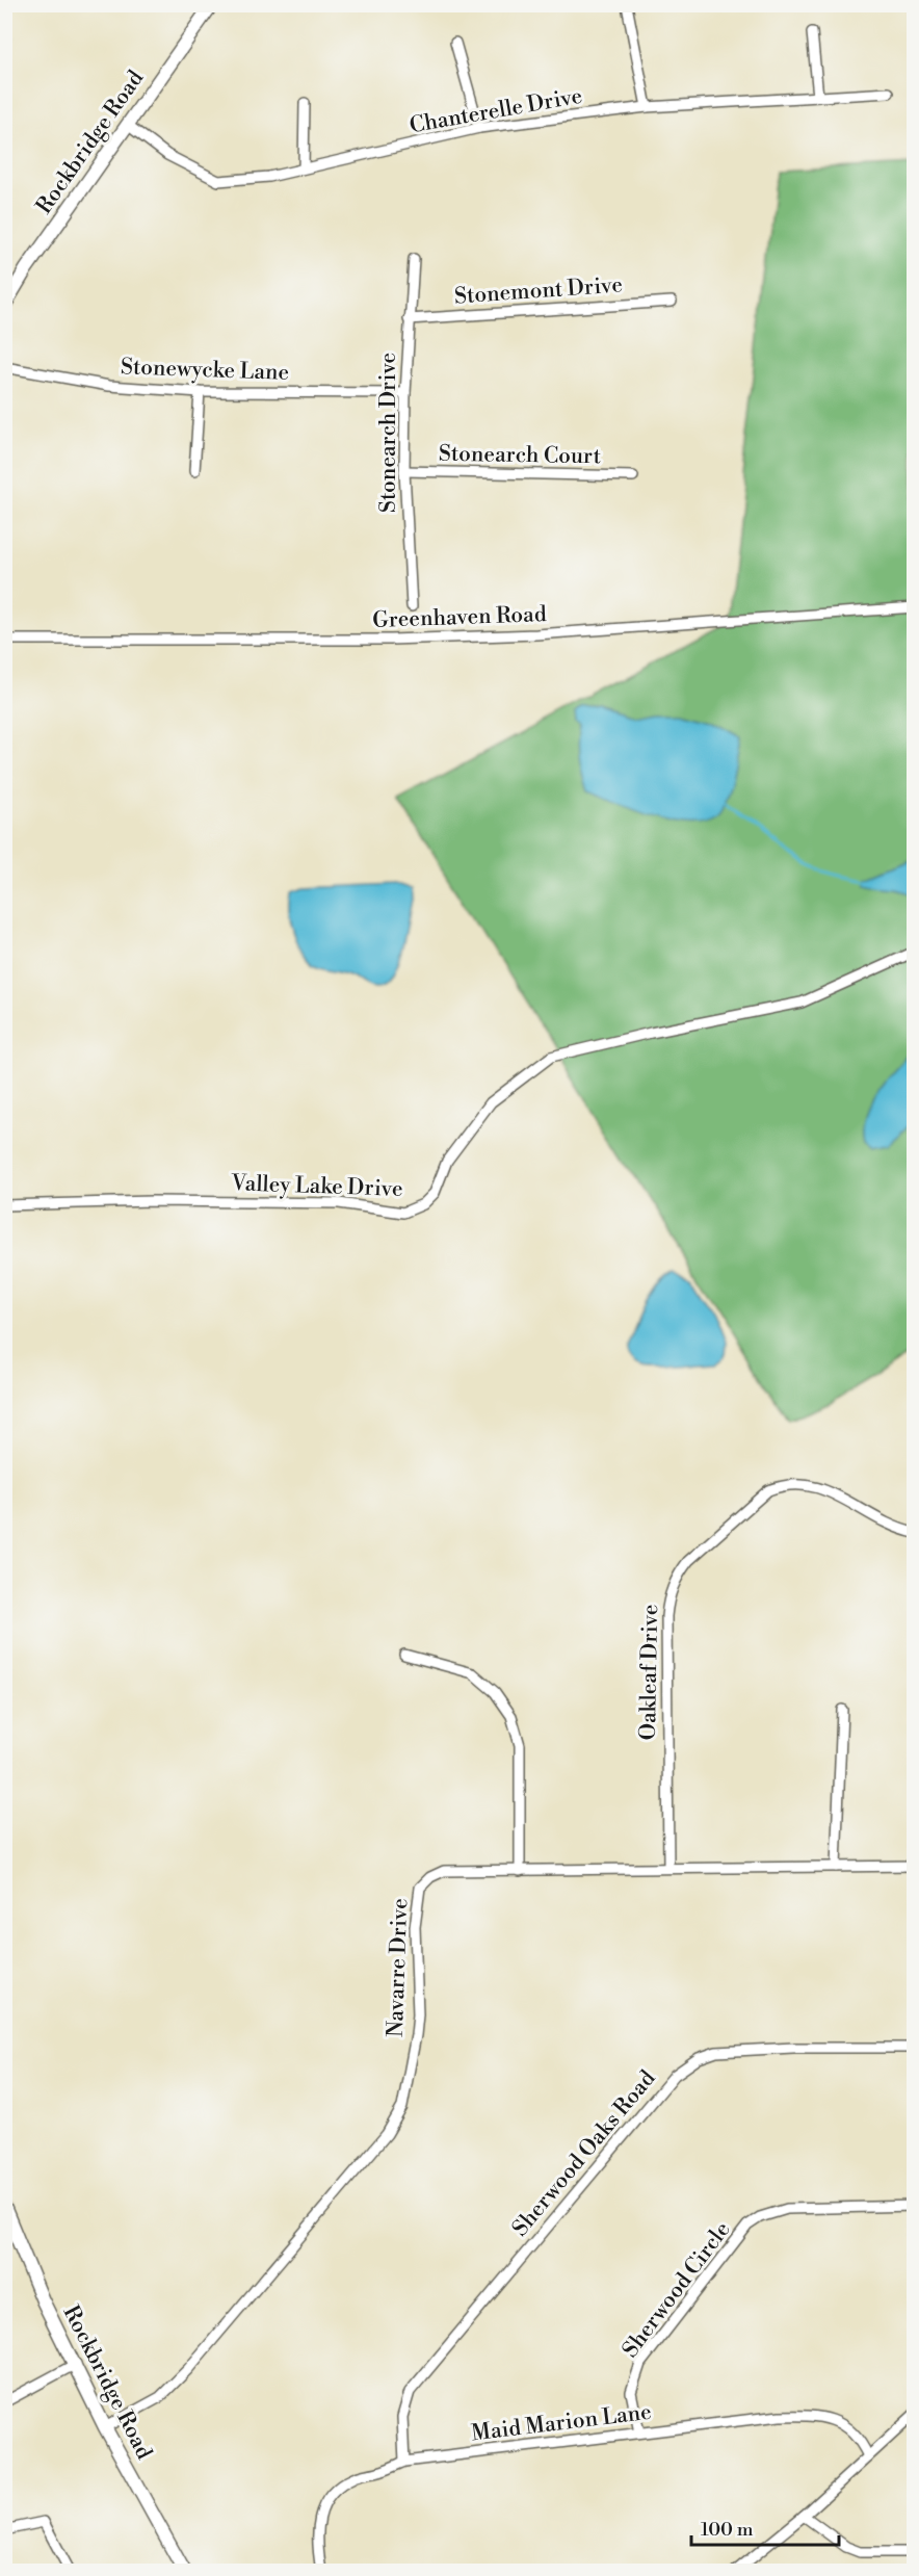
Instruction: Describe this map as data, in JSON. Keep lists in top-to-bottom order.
{
  "streets": {
    "main road": ["Rockbridge Road"],
    "street": [
      "Chanterelle Drive",
      "Stonemont Drive",
      "Stonewycke Lane",
      "Stonearch Drive",
      "Stonearch Court",
      "Greenhaven Road",
      "Valley Lake Drive",
      "Oakleaf Drive",
      "Navarre Drive",
      "Sherwood Oaks Road",
      "Sherwood Circle",
      "Maid Marion Lane"
    ]
  },
  "crossings": [
    ["Chanterelle Drive", "Rockbridge Road"],
    ["Rockbridge Road", "Navarre Drive"],
    ["Stonemont Drive", "Stonearch Drive"],
    ["Stonewycke Lane", "Stonearch Drive"],
    ["Stonearch Drive", "Stonearch Court"],
    ["Oakleaf Drive", "Navarre Drive"],
    ["Sherwood Oaks Road", "Maid Marion Lane"],
    ["Sherwood Circle", "Maid Marion Lane"]
  ],
  "scale_bar": "100 m"
}
